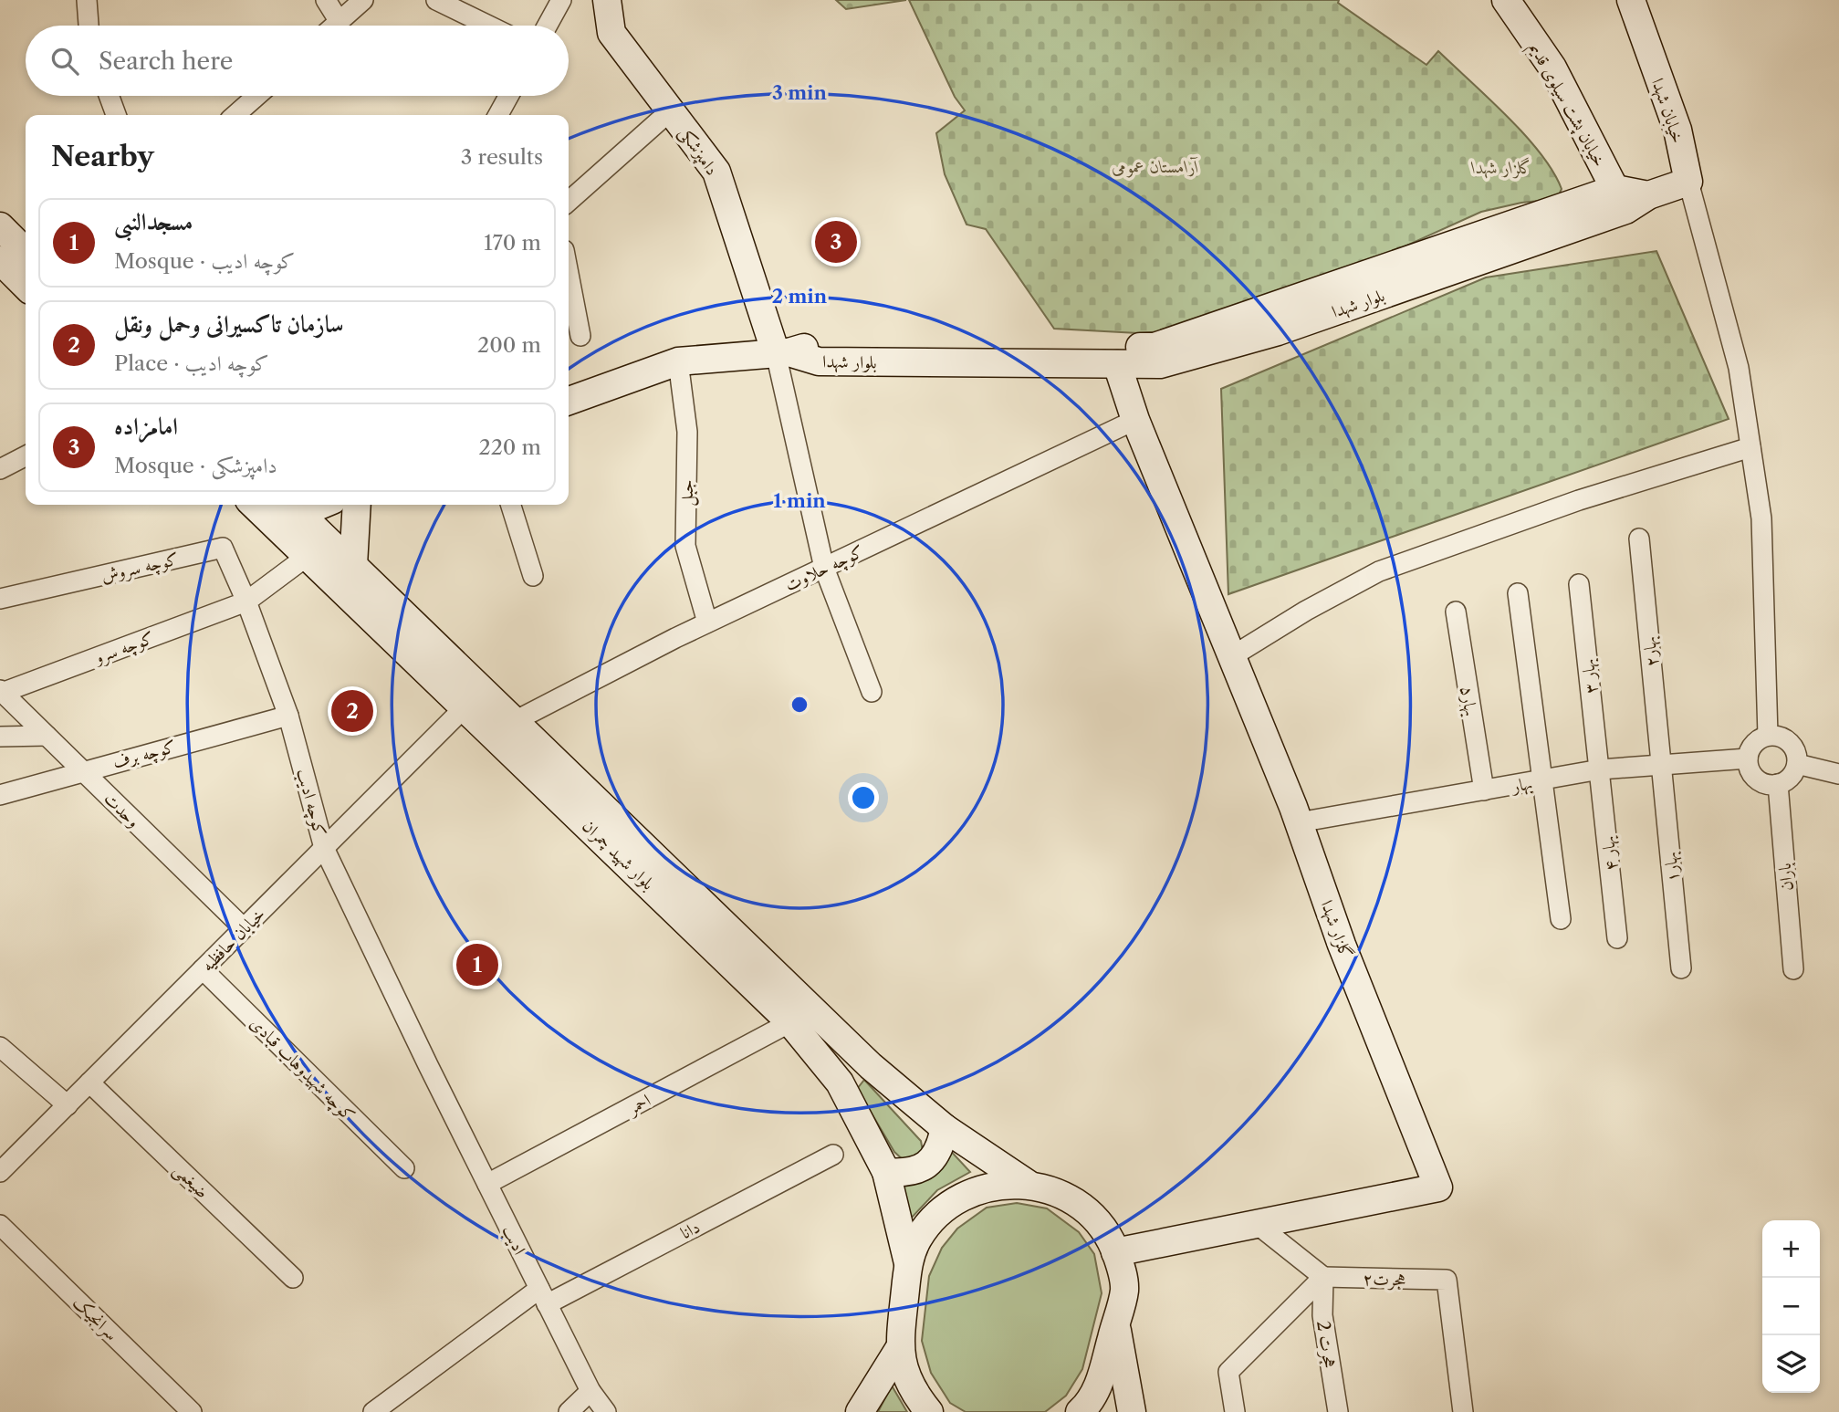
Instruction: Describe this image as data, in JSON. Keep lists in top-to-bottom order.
{
  "streets": {
    "street": [
      "خیابان پشت سیلوی قدیم",
      "خیابان شهدا",
      "دامپزشکی",
      "بلوار شهدا",
      "جبل",
      "کوچه سروش",
      "کوچه حلاوت",
      "کوچه سرو",
      "بهار۲",
      "بهار ۳",
      "بهار۵",
      "کوچه برف",
      "بهار",
      "کوچه ادیب",
      "وحدت",
      "بهار ۴",
      "بلوار شهید چمران",
      "بهار۱",
      "باران",
      "گلزار شهدا",
      "خیابان حافظیه",
      "کوچه شهیدوهاب قبادی",
      "احمر",
      "ضیغمی",
      "دانا",
      "ادیب",
      "هجرت۲",
      "سرانجیک",
      "هجرت 2"
    ]
  },
  "crossings": [
    ["خیابان پشت سیلوی قدیم", "بلوار شهدا"],
    ["دامپزشکی", "بلوار شهدا"],
    ["بلوار شهدا", "گلزار شهدا"],
    ["جبل", "کوچه حلاوت"],
    ["کوچه سروش", "کوچه سرو"],
    ["کوچه سروش", "کوچه ادیب"],
    ["کوچه حلاوت", "بلوار شهید چمران"],
    ["کوچه حلاوت", "گلزار شهدا"],
    ["کوچه سرو", "کوچه ادیب"],
    ["کوچه سرو", "وحدت"],
    ["بهار۲", "بهار"],
    ["بهار۲", "بهار۱"],
    ["بهار ۳", "بهار"],
    ["بهار ۳", "بهار ۴"],
    ["بهار۵", "بهار"],
    ["کوچه برف", "کوچه ادیب"],
    ["کوچه برف", "وحدت"],
    ["بهار", "بهار ۴"],
    ["بهار", "بهار۱"],
    ["بهار", "باران"],
    ["بهار", "گلزار شهدا"],
    ["کوچه ادیب", "خیابان حافظیه"],
    ["کوچه ادیب", "ادیب"],
    ["وحدت", "خیابان حافظیه"],
    ["بلوار شهید چمران", "خیابان حافظیه"],
    ["بلوار شهید چمران", "احمر"],
    ["خیابان حافظیه", "کوچه شهیدوهاب قبادی"],
    ["خیابان حافظیه", "ضیغمی"],
    ["احمر", "ادیب"],
    ["دانا", "ادیب"],
    ["هجرت۲", "هجرت 2"]
  ],
  "parks": ["آرامستان عمومی", "گلزار شهدا"],
  "page": {
    "search": "Search here",
    "heading": ["Nearby", "3 results"],
    "list": [
      {
        "mark": "1",
        "name": "مسجدالنبی",
        "note": "Mosque · کوچه ادیب",
        "value": "170 m"
      },
      {
        "mark": "2",
        "name": "سازمان تاکسیرانی وحمل ونقل",
        "note": "Place · کوچه ادیب",
        "value": "200 m"
      },
      {
        "mark": "3",
        "name": "امامزاده",
        "note": "Mosque · دامپزشکی",
        "value": "220 m"
      }
    ],
    "pins": ["3", "2", "1"],
    "map_buttons": ["+", "−"]
  },
  "rings": ["3 min", "2 min", "1 min"]
}
